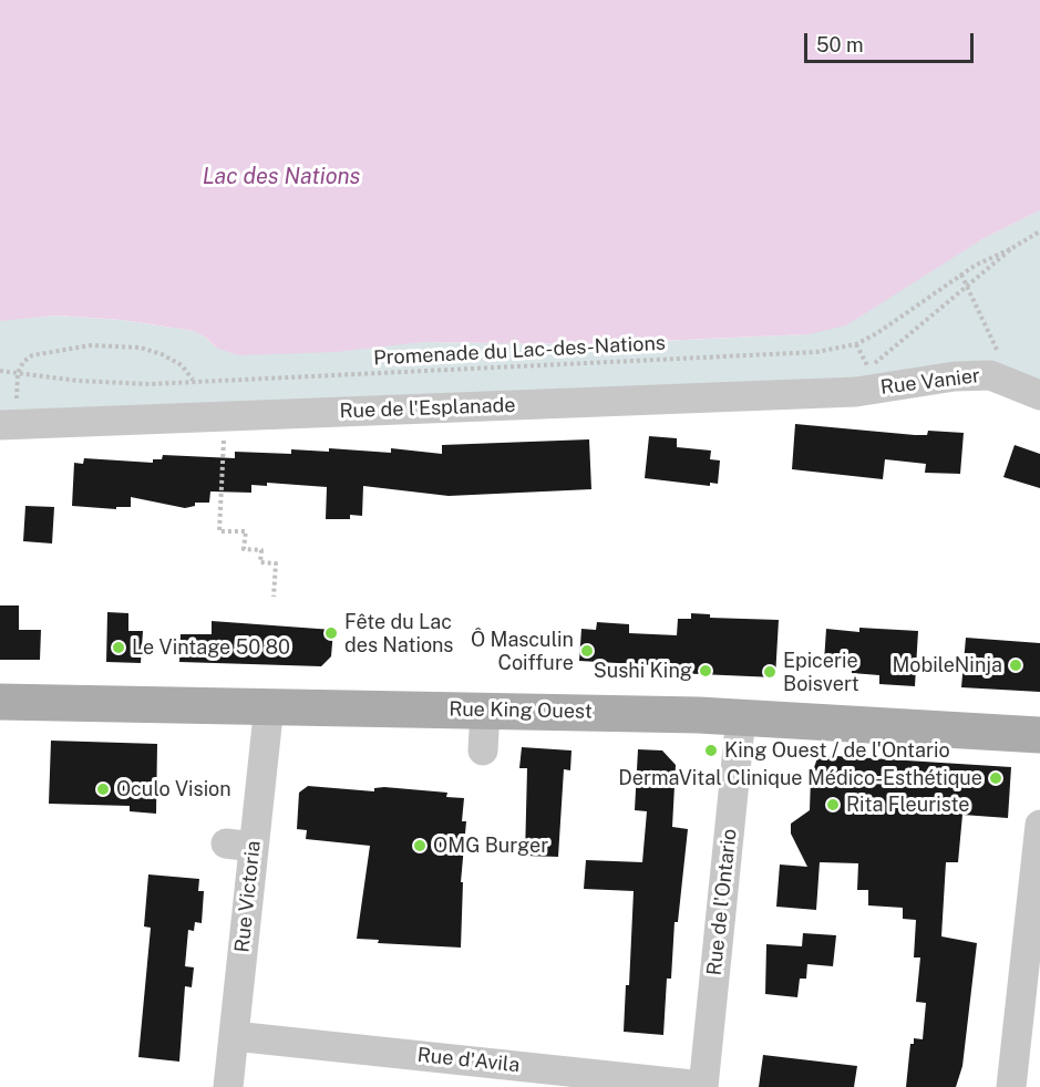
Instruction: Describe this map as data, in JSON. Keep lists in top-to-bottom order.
{
  "streets": {
    "main road": ["Rue King Ouest"],
    "street": [
      "Rue Vanier",
      "Rue de l'Esplanade",
      "Rue Victoria",
      "Rue de l'Ontario",
      "Rue d'Avila"
    ],
    "path": ["Promenade du Lac-des-Nations"]
  },
  "crossings": [
    ["Rue Vanier", "Rue de l'Esplanade"],
    ["Rue King Ouest", "Rue Victoria"],
    ["Rue King Ouest", "Rue de l'Ontario"],
    ["Rue Victoria", "Rue d'Avila"],
    ["Rue de l'Ontario", "Rue d'Avila"]
  ],
  "water": ["Lac des Nations"],
  "places": [
    "Fête du Lac des Nations",
    "Le Vintage 50 80",
    "Ô Masculin Coiffure",
    "MobileNinja",
    "Sushi King",
    "Epicerie Boisvert",
    "King Ouest / de l'Ontario",
    "DermaVital Clinique Médico-Esthétique",
    "Oculo Vision",
    "Rita Fleuriste",
    "OMG Burger"
  ],
  "scale_bar": "50 m"
}
